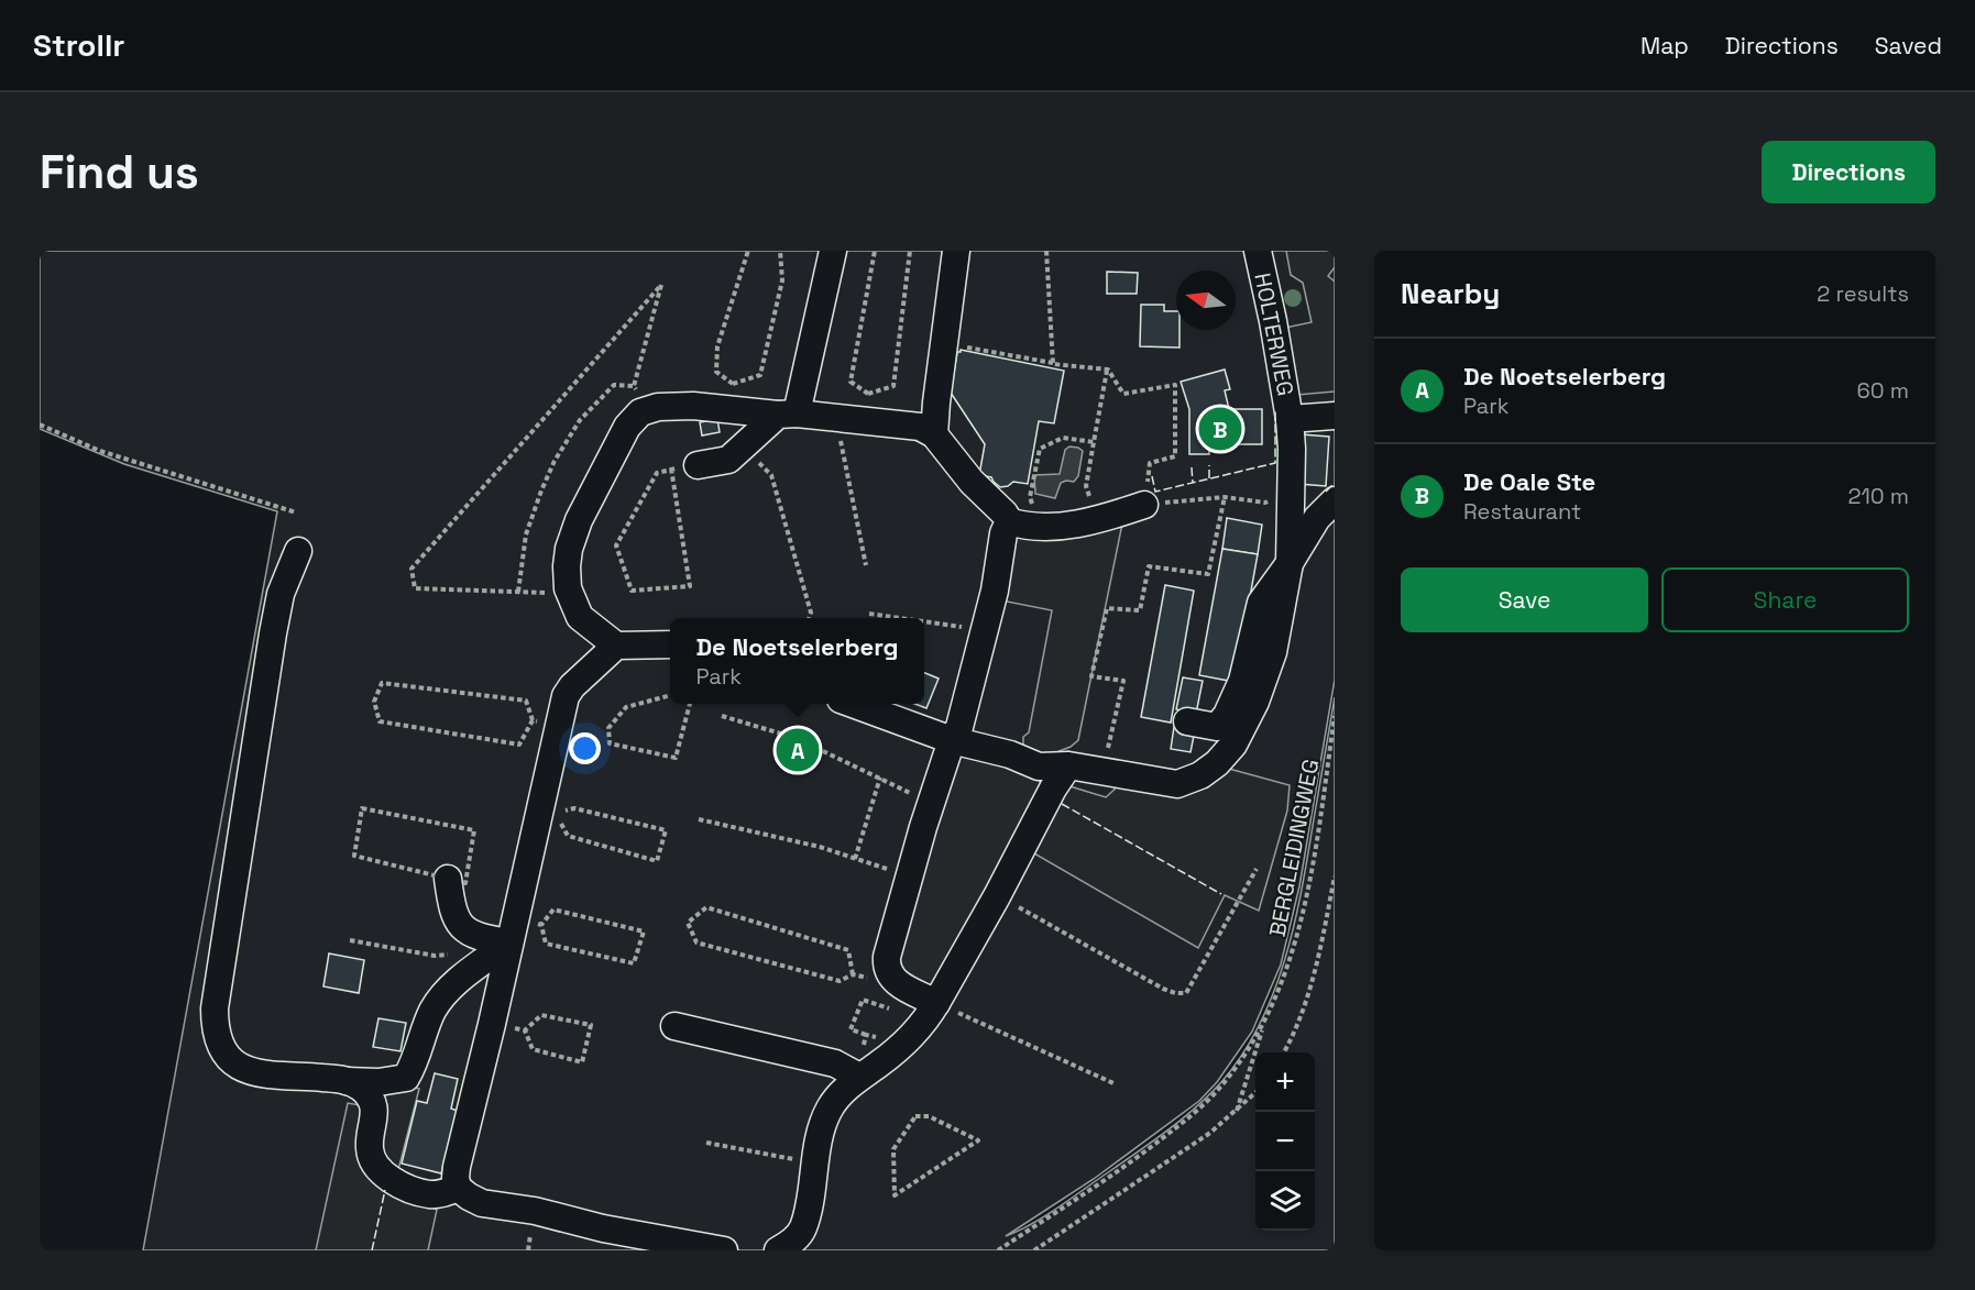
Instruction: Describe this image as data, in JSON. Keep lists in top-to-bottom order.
{
  "streets": {
    "lane": ["HOLTERWEG"],
    "path": ["BERGLEIDINGWEG"]
  },
  "north": "left",
  "page": {
    "header": "Strollr",
    "nav": ["Map", "Directions", "Saved"],
    "buttons": [
      "Directions",
      ["Save", "Share"]
    ],
    "title": "Find us",
    "heading": ["Nearby", "2 results"],
    "list": [
      {
        "mark": "A",
        "name": "De Noetselerberg",
        "note": "Park",
        "value": "60 m"
      },
      {
        "mark": "B",
        "name": "De Oale Ste",
        "note": "Restaurant",
        "value": "210 m"
      }
    ],
    "pins": ["B", "A"],
    "popup": ["De Noetselerberg", "Park"],
    "map_buttons": ["+", "−"]
  }
}
